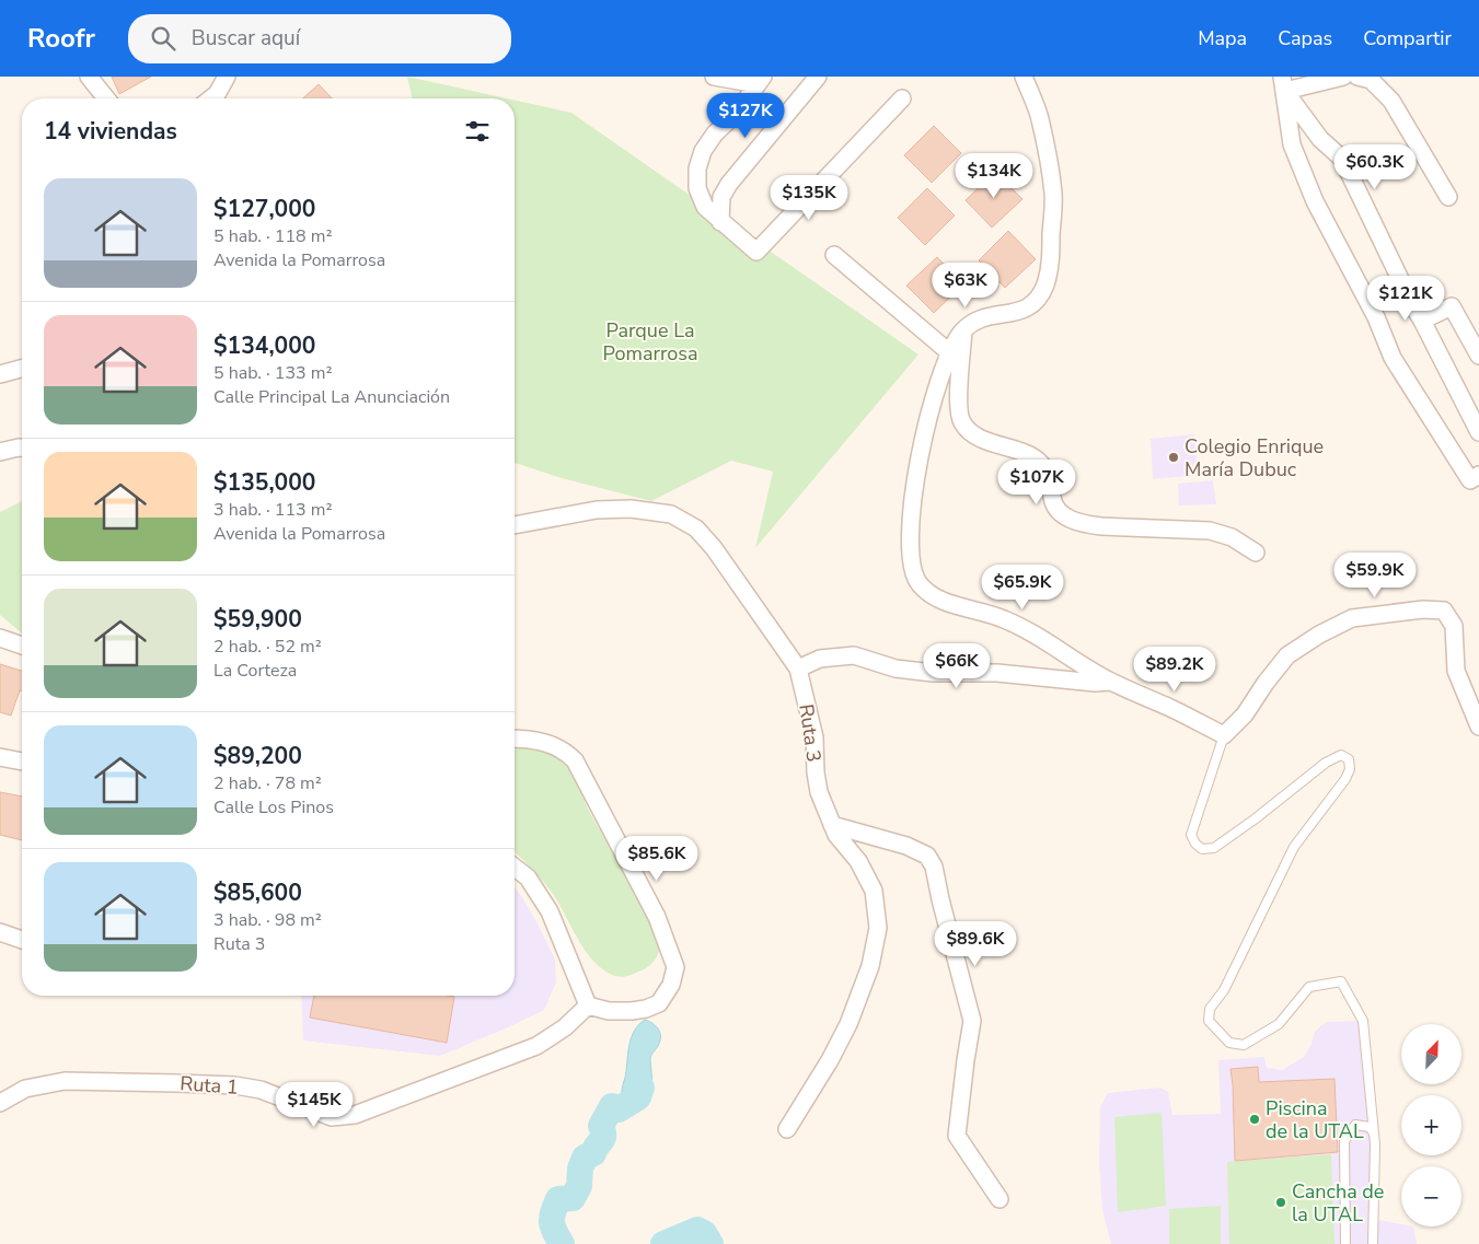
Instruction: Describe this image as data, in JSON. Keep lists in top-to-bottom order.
{
  "streets": {
    "street": ["Ruta 3", "Ruta 1"]
  },
  "parks": ["Parque La Pomarrosa"],
  "places": ["Colegio Enrique María Dubuc", "Piscina de la UTAL", "Cancha de la UTAL"],
  "north": "top right",
  "page": {
    "header": "Roofr",
    "search": "Buscar aquí",
    "nav": ["Mapa", "Capas", "Compartir"],
    "price": [
      "$127K",
      "$60.3K",
      "$134K",
      "$135K",
      "$63K",
      "$121K",
      "$107K",
      "$59.9K",
      "$65.9K",
      "$66K",
      "$89.2K",
      "$85.6K",
      "$89.6K",
      "$145K"
    ],
    "heading": "14 viviendas",
    "list": [
      {
        "name": "$127,000",
        "note": "5 hab. · 118 m² · Avenida la Pomarrosa"
      },
      {
        "name": "$134,000",
        "note": "5 hab. · 133 m² · Calle Principal La Anunciación"
      },
      {
        "name": "$135,000",
        "note": "3 hab. · 113 m² · Avenida la Pomarrosa"
      },
      {
        "name": "$59,900",
        "note": "2 hab. · 52 m² · La Corteza"
      },
      {
        "name": "$89,200",
        "note": "2 hab. · 78 m² · Calle Los Pinos"
      },
      {
        "name": "$85,600",
        "note": "3 hab. · 98 m² · Ruta 3"
      }
    ],
    "map_buttons": ["+", "−"]
  }
}
